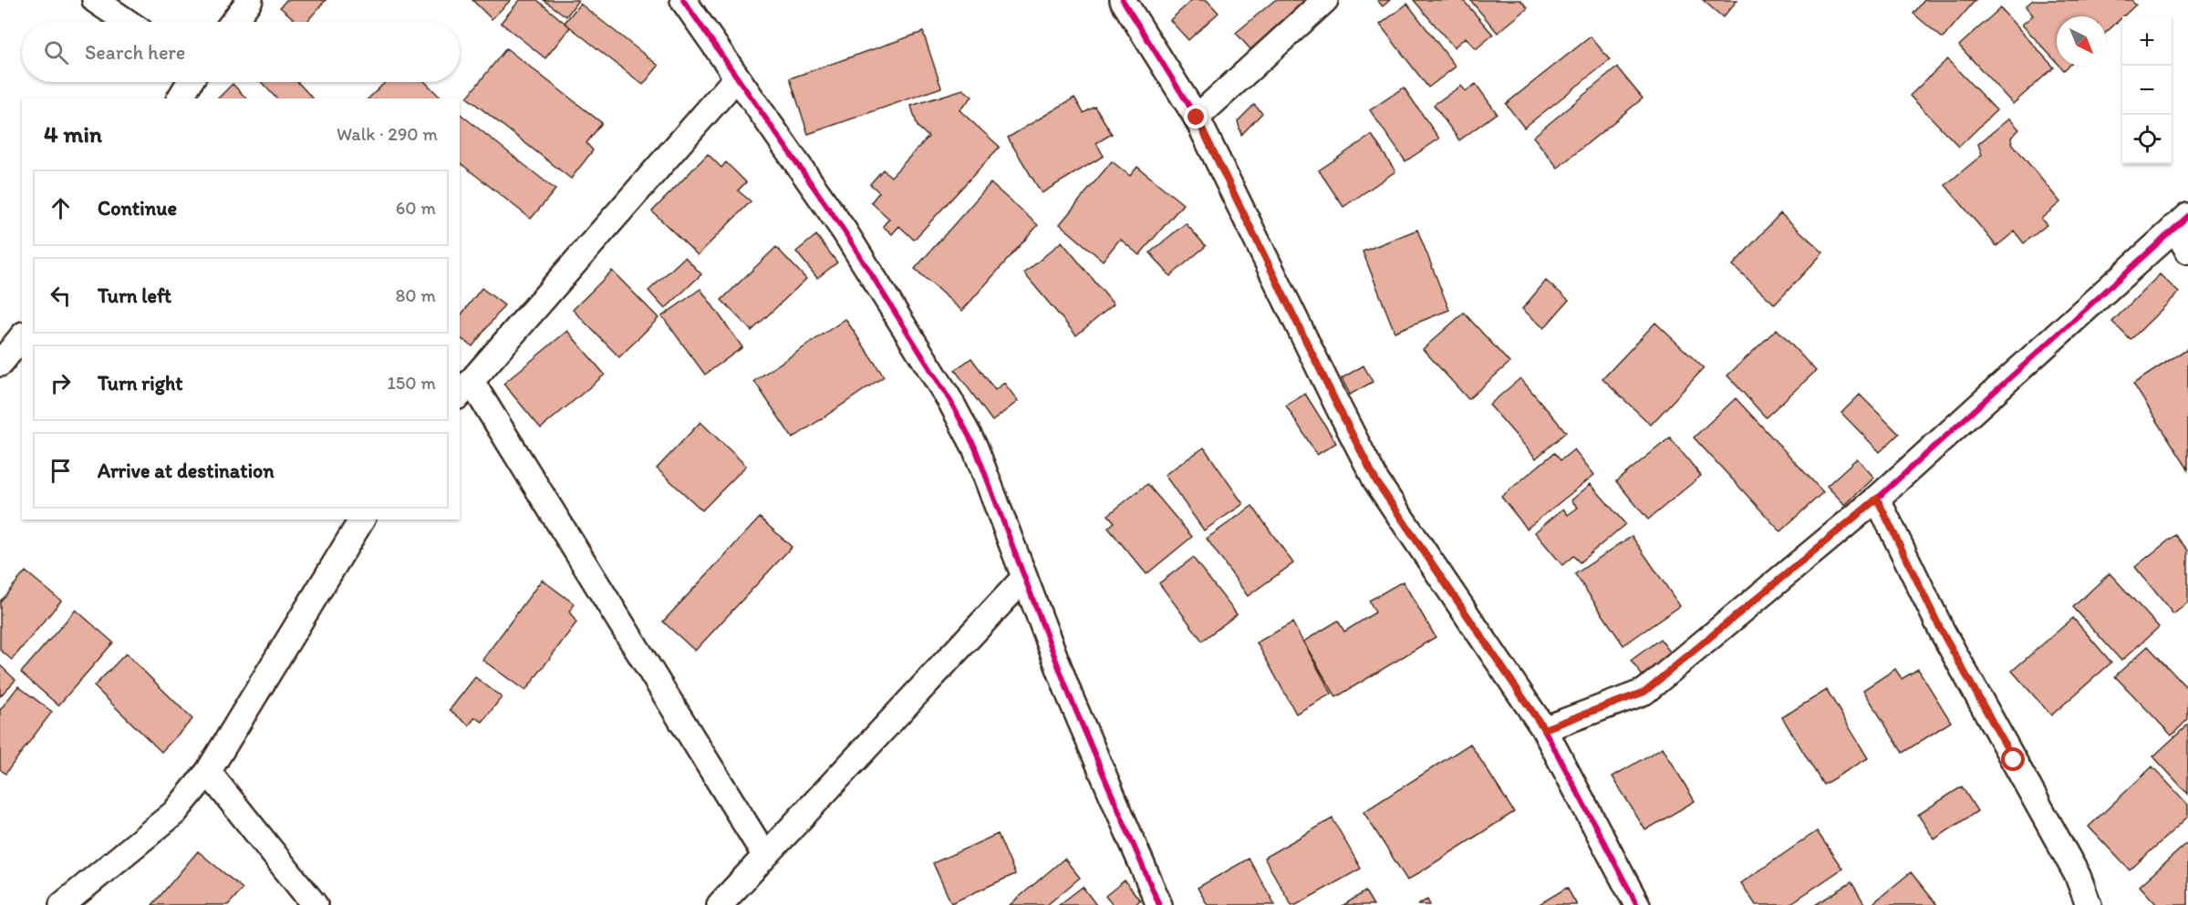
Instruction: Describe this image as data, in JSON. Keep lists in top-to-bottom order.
{
  "north": "bottom right",
  "page": {
    "map_buttons": ["+", "−"],
    "search": "Search here",
    "heading": ["4 min", "Walk · 290 m"],
    "list": [
      ["Continue", "60 m"],
      ["Turn left", "80 m"],
      ["Turn right", "150 m"],
      "Arrive at destination"
    ]
  }
}
